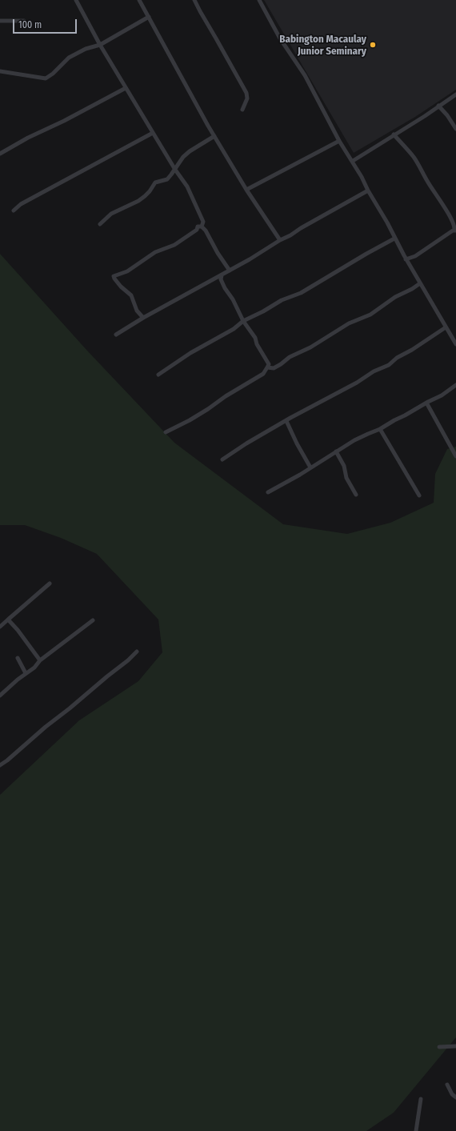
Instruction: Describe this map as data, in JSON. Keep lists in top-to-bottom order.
{
  "places": ["Babington Macaulay Junior Seminary"],
  "scale_bar": "100 m"
}
